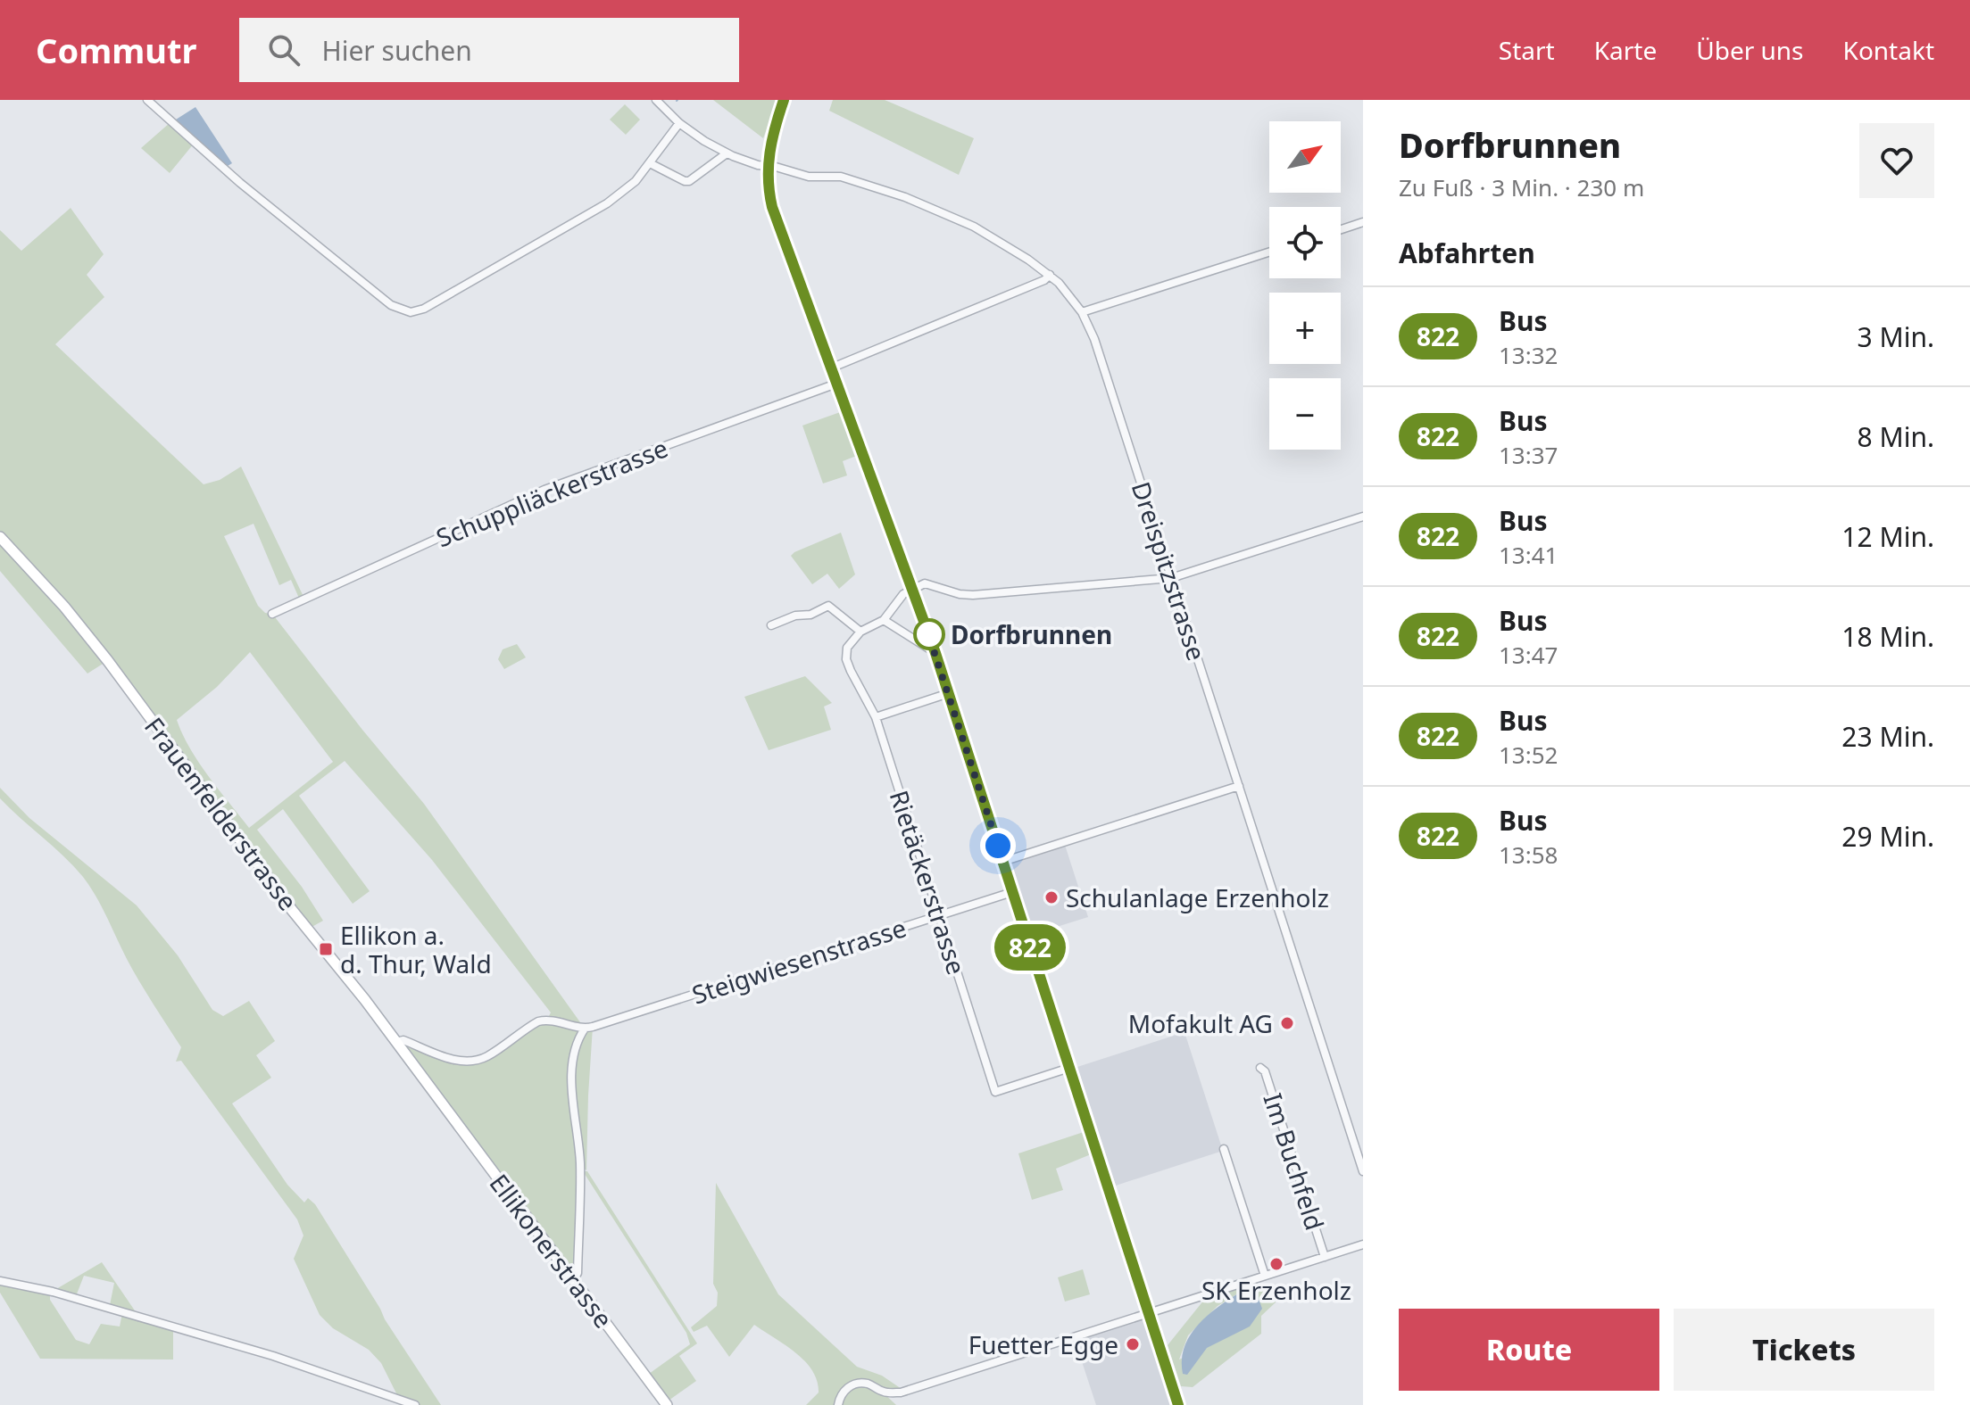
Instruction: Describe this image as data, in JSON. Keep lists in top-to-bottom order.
{
  "streets": {
    "street": [
      "Schuppliäckerstrasse",
      "Dreispitzstrasse",
      "Frauenfelderstrasse",
      "Rietäckerstrasse",
      "Steigwiesenstrasse",
      "Im Buchfeld",
      "Ellikonerstrasse"
    ]
  },
  "crossings": [
    ["Frauenfelderstrasse", "Ellikonerstrasse"],
    ["Rietäckerstrasse", "Steigwiesenstrasse"]
  ],
  "places": {
    "other": [
      "Dorfbrunnen",
      "Schulanlage Erzenholz",
      "Mofakult AG",
      "SK Erzenholz",
      "Fuetter Egge"
    ],
    "transit": ["Ellikon a. d. Thur, Wald"]
  },
  "lines": ["bus line 822"],
  "north": "top right",
  "page": {
    "header": "Commutr",
    "search": "Hier suchen",
    "nav": [
      "Start",
      "Karte",
      "Über uns",
      "Kontakt"
    ],
    "on_map": "822",
    "heading": [
      ["Dorfbrunnen", "Zu Fuß · 3 Min. · 230 m"],
      "Abfahrten"
    ],
    "map_buttons": ["+", "−"],
    "list": [
      {
        "mark": "822",
        "name": "Bus",
        "note": "13:32",
        "value": "3 Min."
      },
      {
        "mark": "822",
        "name": "Bus",
        "note": "13:37",
        "value": "8 Min."
      },
      {
        "mark": "822",
        "name": "Bus",
        "note": "13:41",
        "value": "12 Min."
      },
      {
        "mark": "822",
        "name": "Bus",
        "note": "13:47",
        "value": "18 Min."
      },
      {
        "mark": "822",
        "name": "Bus",
        "note": "13:52",
        "value": "23 Min."
      },
      {
        "mark": "822",
        "name": "Bus",
        "note": "13:58",
        "value": "29 Min."
      }
    ],
    "buttons": ["Route", "Tickets"]
  }
}
